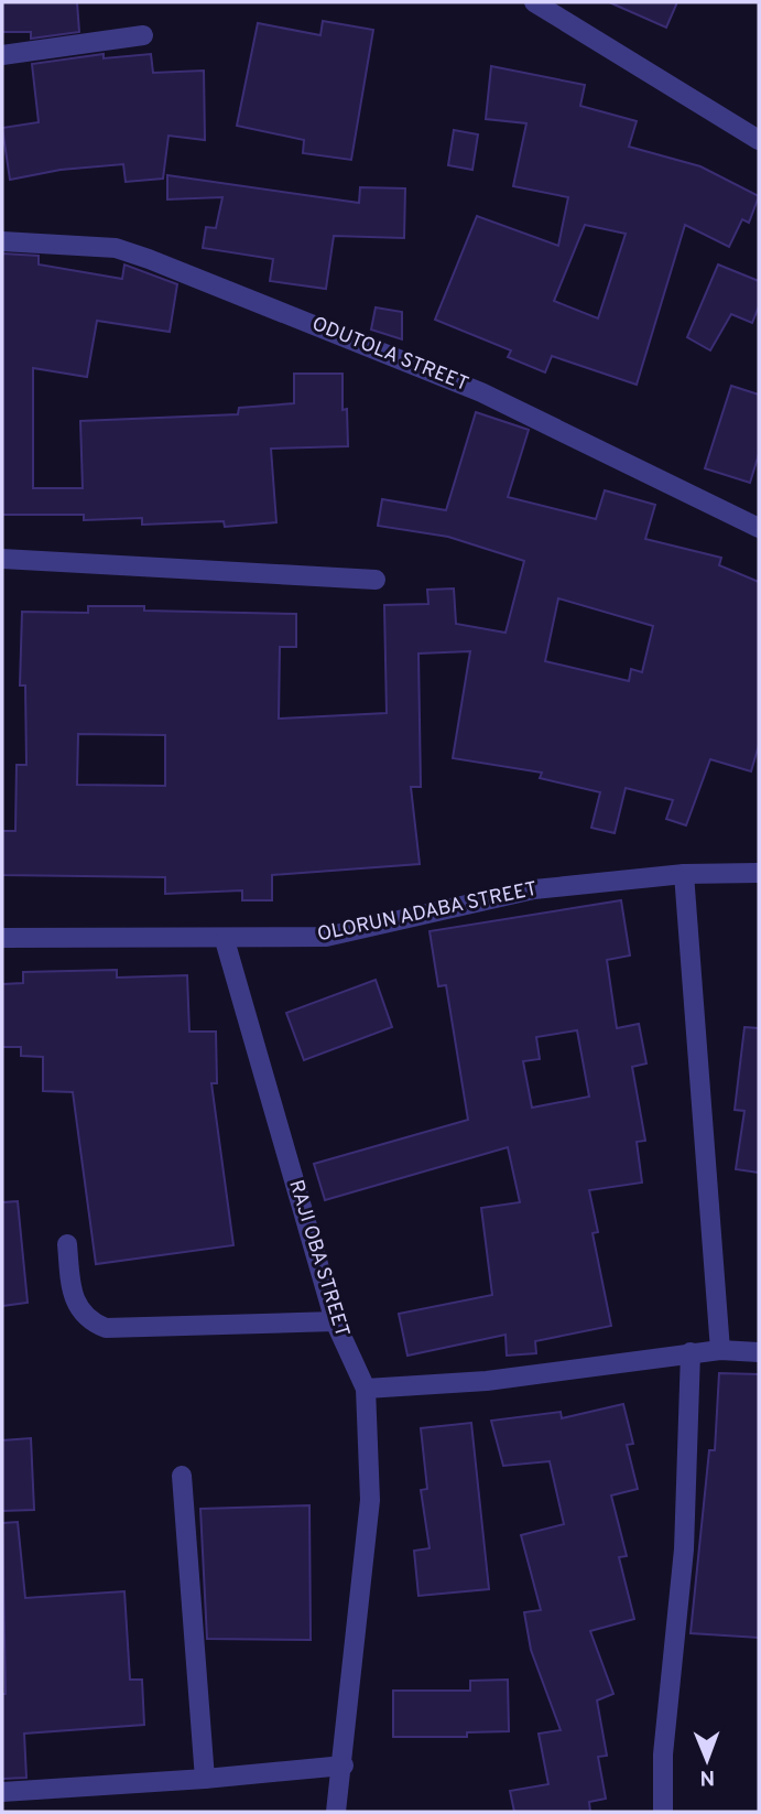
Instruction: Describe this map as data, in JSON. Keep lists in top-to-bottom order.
{
  "streets": {
    "street": ["ODUTOLA STREET", "OLORUN ADABA STREET", "RAJI OBA STREET"]
  },
  "crossings": [
    ["OLORUN ADABA STREET", "RAJI OBA STREET"]
  ],
  "north": "bottom"
}
